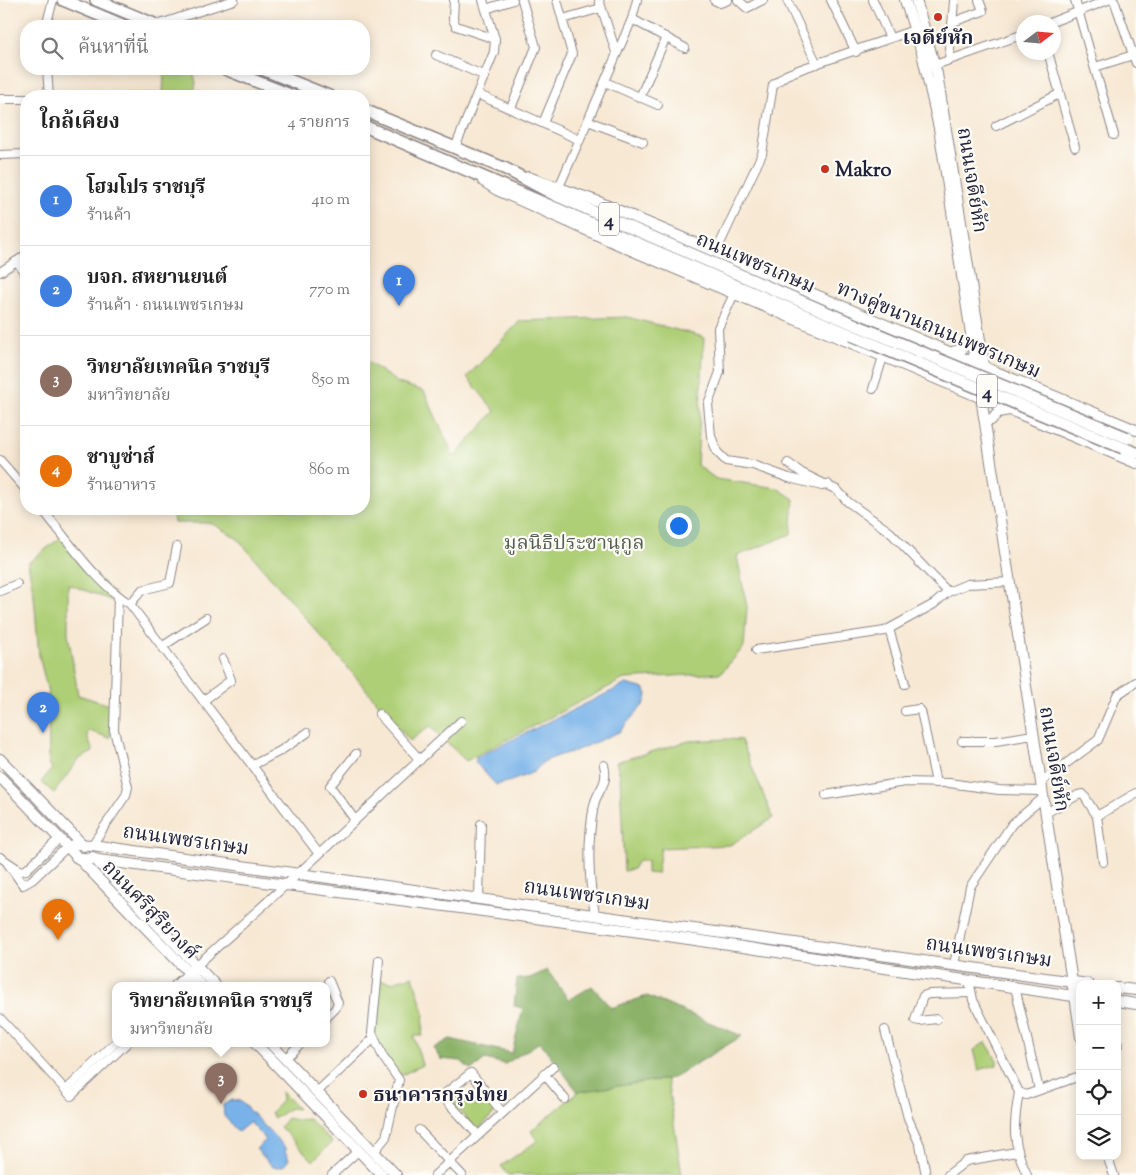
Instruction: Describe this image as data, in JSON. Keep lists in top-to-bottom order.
{
  "streets": {
    "highway": ["4", "ถนนเพชรเกษม"],
    "main road": ["ถนนเจดีย์หัก", "ทางคู่ขนานถนนเพชรเกษม", "ถนนศรีสุริยวงศ์"]
  },
  "crossings": [
    ["ถนนเจดีย์หัก", "4"],
    ["ถนนเจดีย์หัก", "ถนนเพชรเกษม"],
    ["ถนนเจดีย์หัก", "ทางคู่ขนานถนนเพชรเกษม"],
    ["4", "ถนนเพชรเกษม"],
    ["ถนนเพชรเกษม", "ทางคู่ขนานถนนเพชรเกษม"],
    ["ถนนเพชรเกษม", "ถนนศรีสุริยวงศ์"]
  ],
  "parks": ["มูลนิธิประชานุกูล"],
  "places": ["เจดีย์หัก", "Makro", "ธนาคารกรุงไทย"],
  "north": "right",
  "page": {
    "search": "ค้นหาที่นี่",
    "heading": ["ใกล้เคียง", "4 รายการ"],
    "list": [
      {
        "mark": "1",
        "name": "โฮมโปร ราชบุรี",
        "note": "ร้านค้า",
        "value": "410 m"
      },
      {
        "mark": "2",
        "name": "บจก. สหยานยนต์",
        "note": "ร้านค้า · ถนนเพชรเกษม",
        "value": "770 m"
      },
      {
        "mark": "3",
        "name": "วิทยาลัยเทคนิค ราชบุรี",
        "note": "มหาวิทยาลัย",
        "value": "850 m"
      },
      {
        "mark": "4",
        "name": "ชาบูซ่าส์",
        "note": "ร้านอาหาร",
        "value": "860 m"
      }
    ],
    "pins": [
      "1",
      "2",
      "4",
      "3"
    ],
    "map_buttons": ["+", "−"],
    "popup": ["วิทยาลัยเทคนิค ราชบุรี", "มหาวิทยาลัย"]
  }
}
